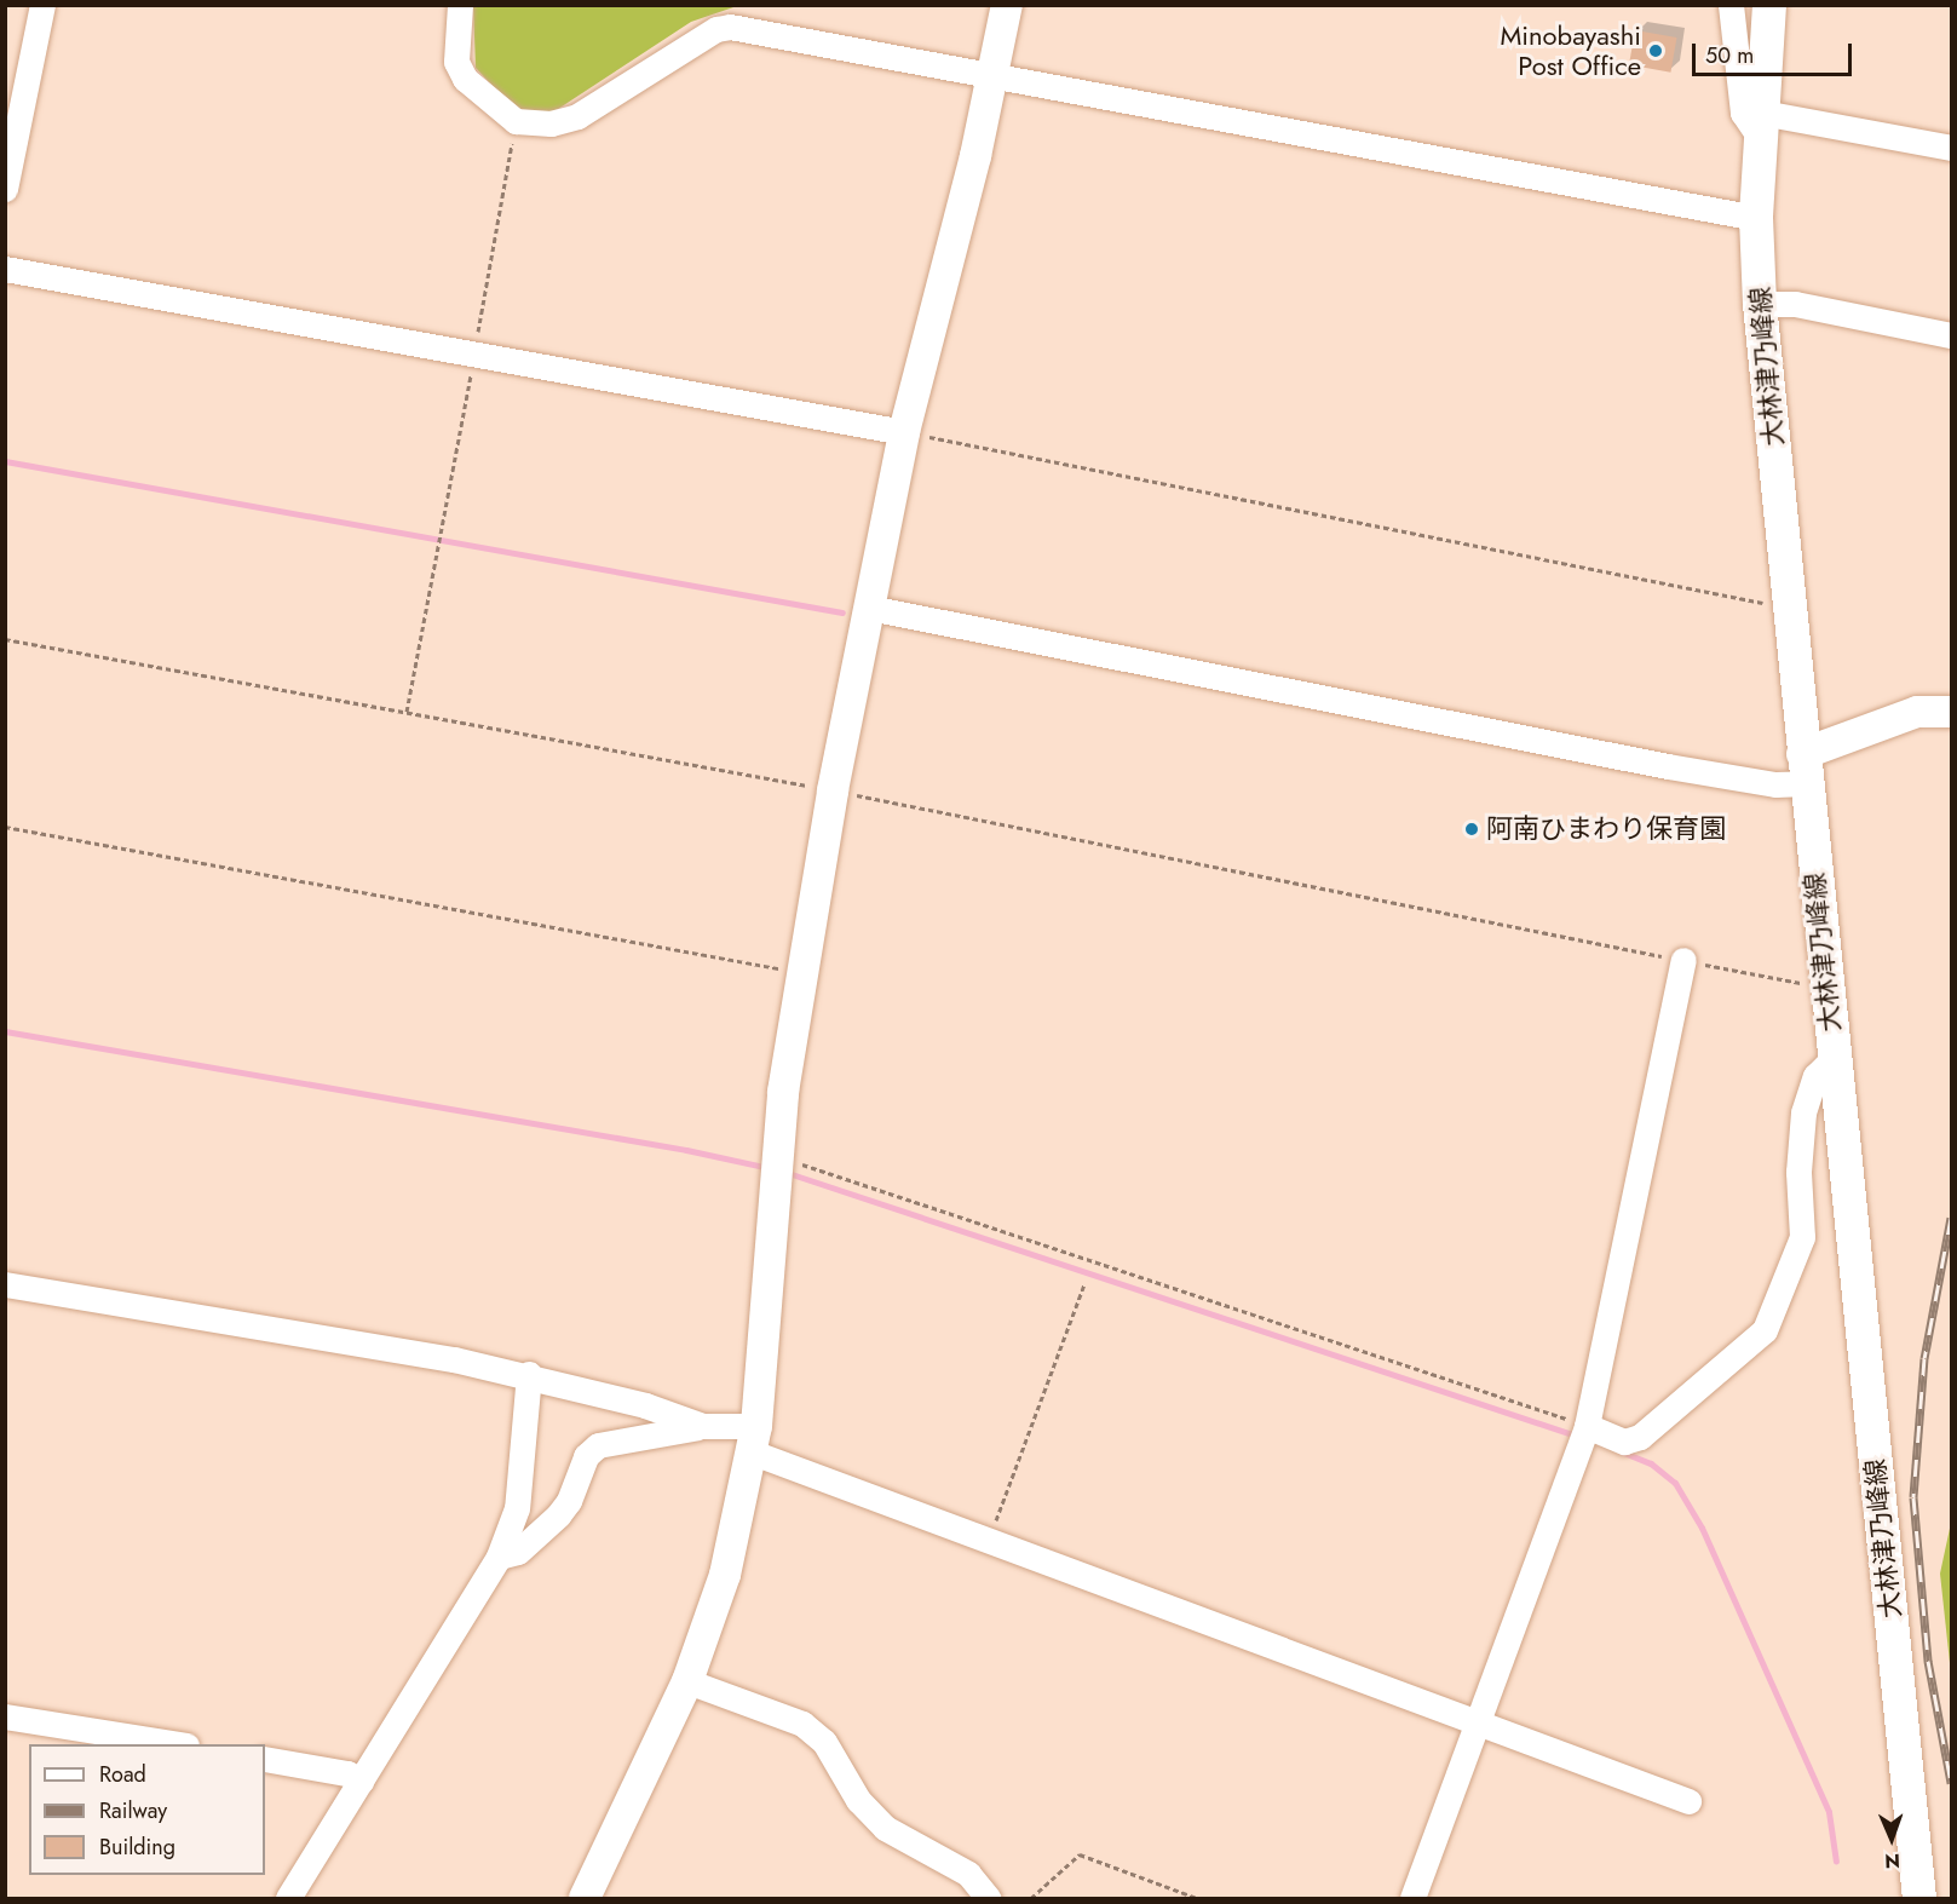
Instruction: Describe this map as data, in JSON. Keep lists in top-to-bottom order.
{
  "streets": {
    "main road": ["大林津乃峰線"]
  },
  "places": ["Minobayashi Post Office", "阿南ひまわり保育園"],
  "legend": ["Road", "Railway", "Building"],
  "scale_bar": "50 m",
  "north": "bottom"
}
